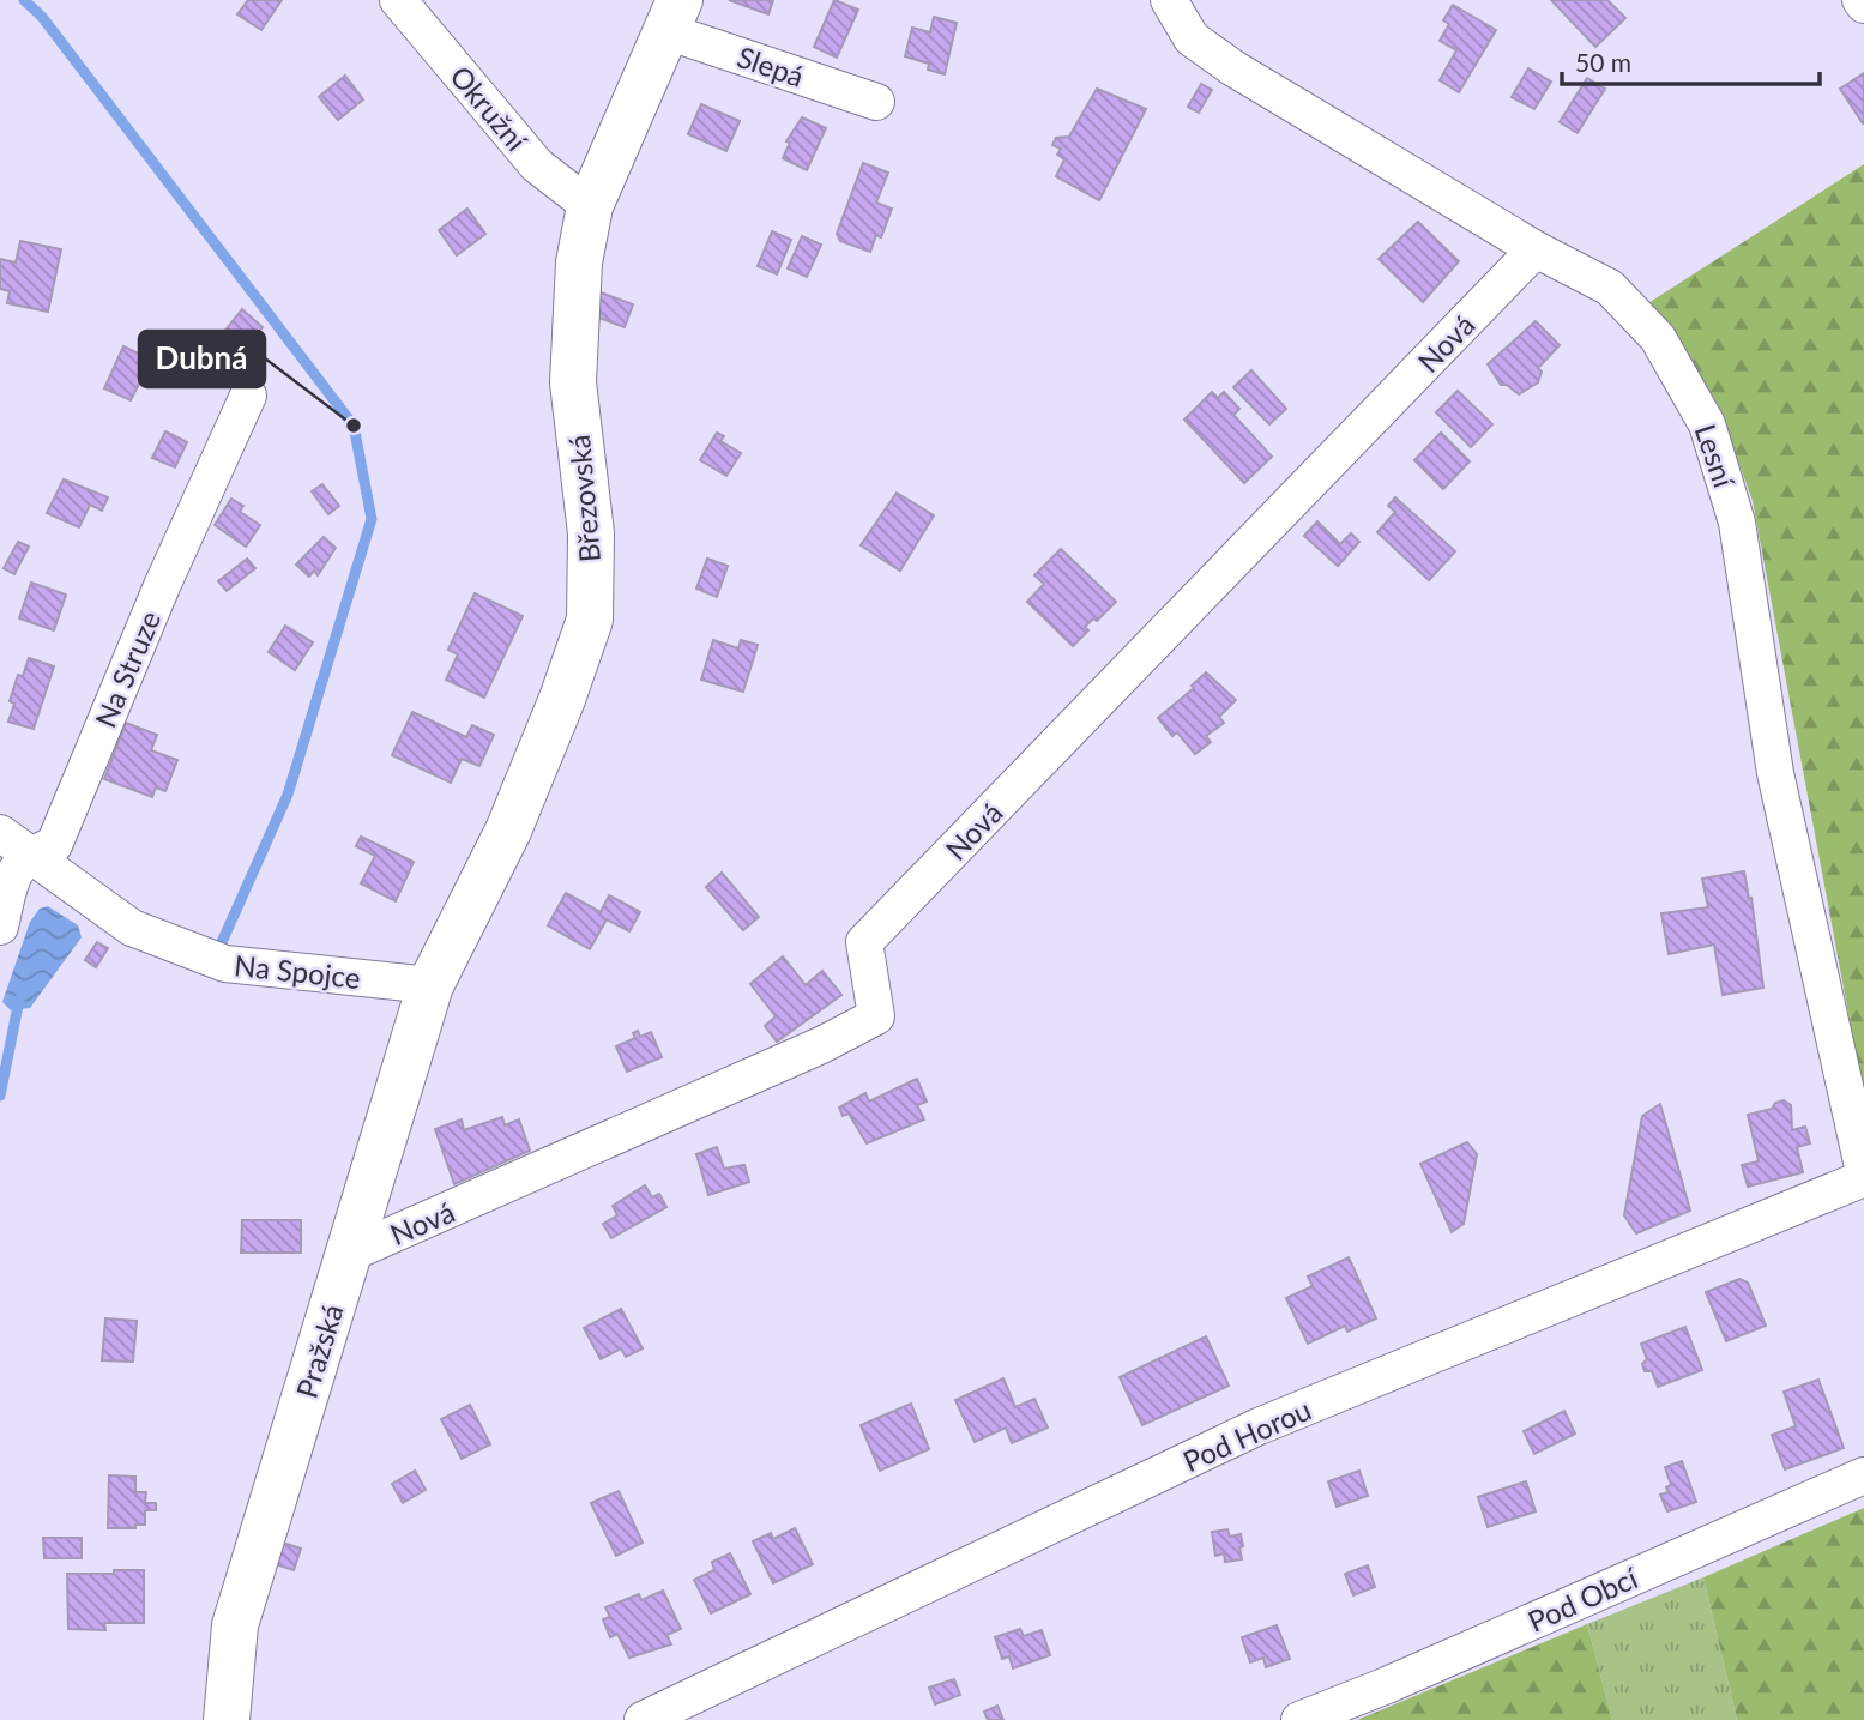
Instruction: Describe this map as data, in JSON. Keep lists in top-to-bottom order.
{
  "streets": {
    "street": [
      "Slepá",
      "Okružní",
      "Nová",
      "Lesní",
      "Březovská",
      "Na Struze",
      "Na Spojce",
      "Pražská",
      "Pod Horou",
      "Pod Obcí"
    ]
  },
  "crossings": [
    ["Slepá", "Březovská"],
    ["Okružní", "Březovská"],
    ["Nová", "Lesní"],
    ["Nová", "Pražská"],
    ["Lesní", "Pod Horou"],
    ["Březovská", "Na Spojce"],
    ["Březovská", "Pražská"],
    ["Na Struze", "Na Spojce"],
    ["Na Spojce", "Pražská"]
  ],
  "places": ["Dubná"],
  "scale_bar": "50 m"
}
